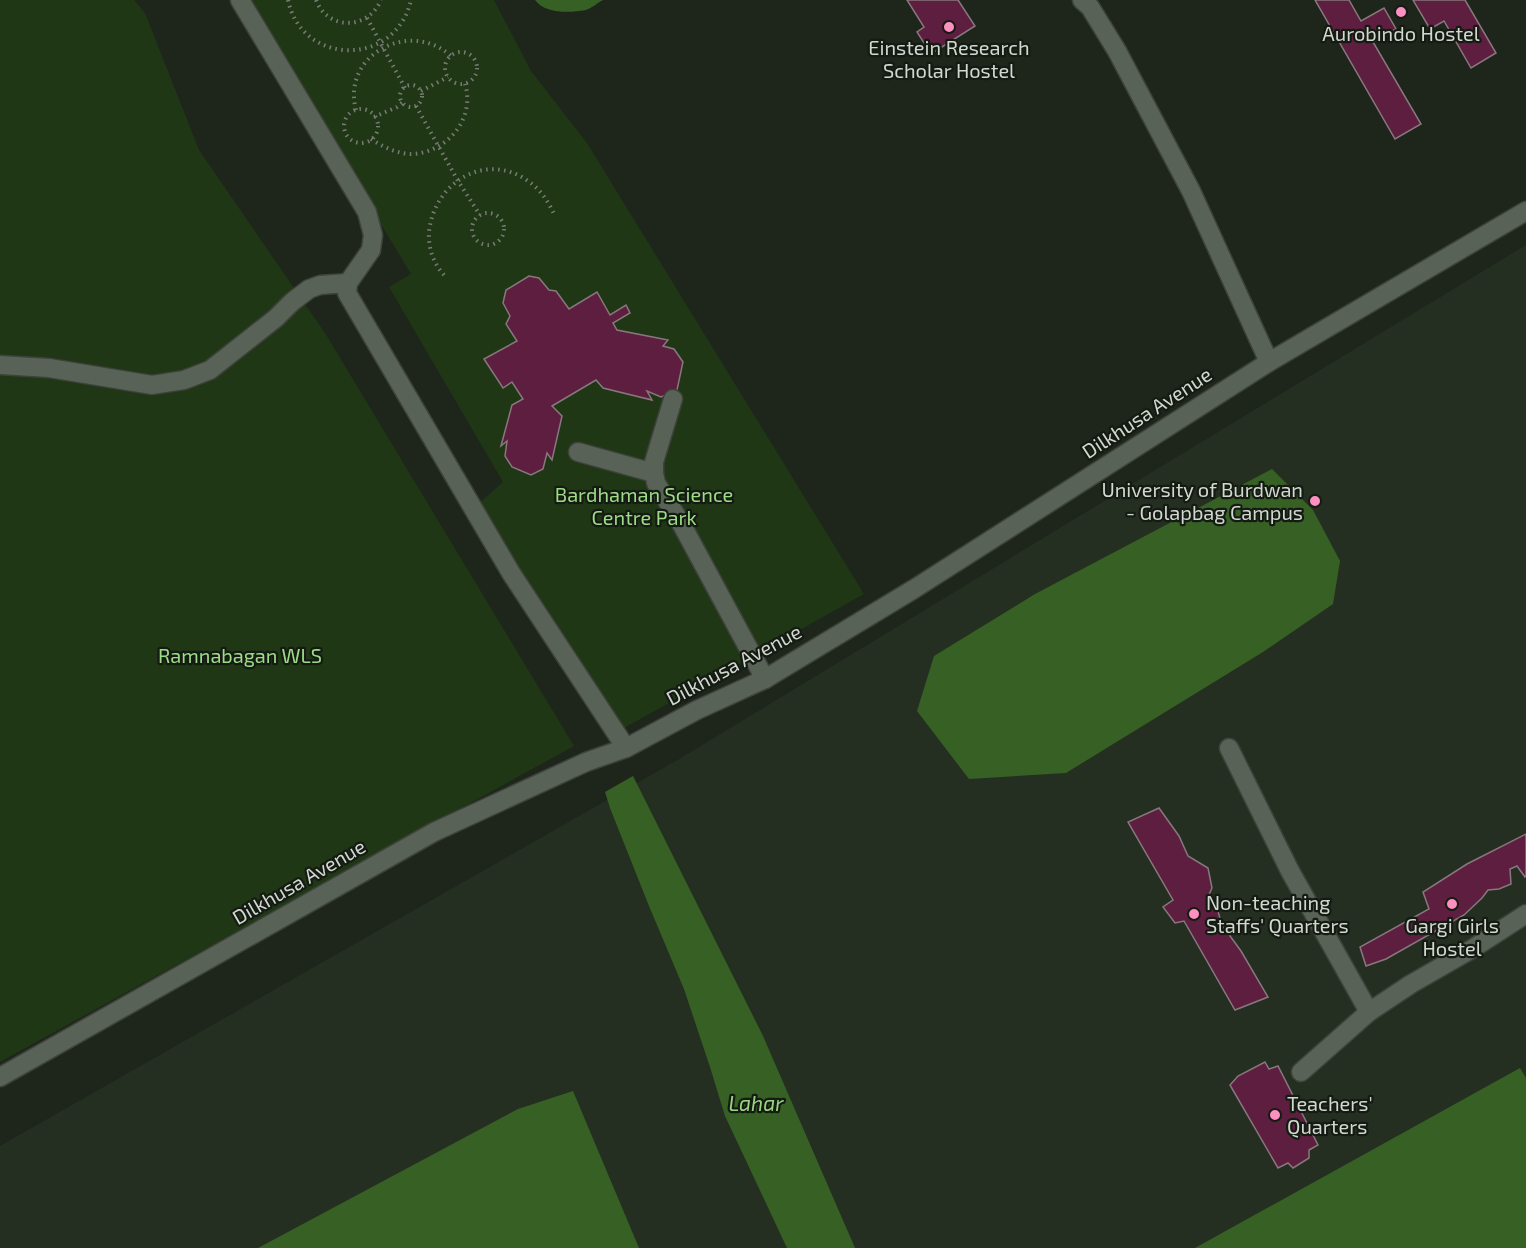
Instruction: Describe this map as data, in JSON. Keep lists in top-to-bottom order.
{
  "streets": {
    "street": ["Dilkhusa Avenue"]
  },
  "water": ["Lahar"],
  "parks": ["Bardhaman Science Centre Park", "Ramnabagan WLS"],
  "places": [
    "Aurobindo Hostel",
    "Einstein Research Scholar Hostel",
    "University of Burdwan - Golapbag Campus",
    "Gargi Girls Hostel",
    "Non-teaching Staffs' Quarters",
    "Teachers' Quarters"
  ]
}
